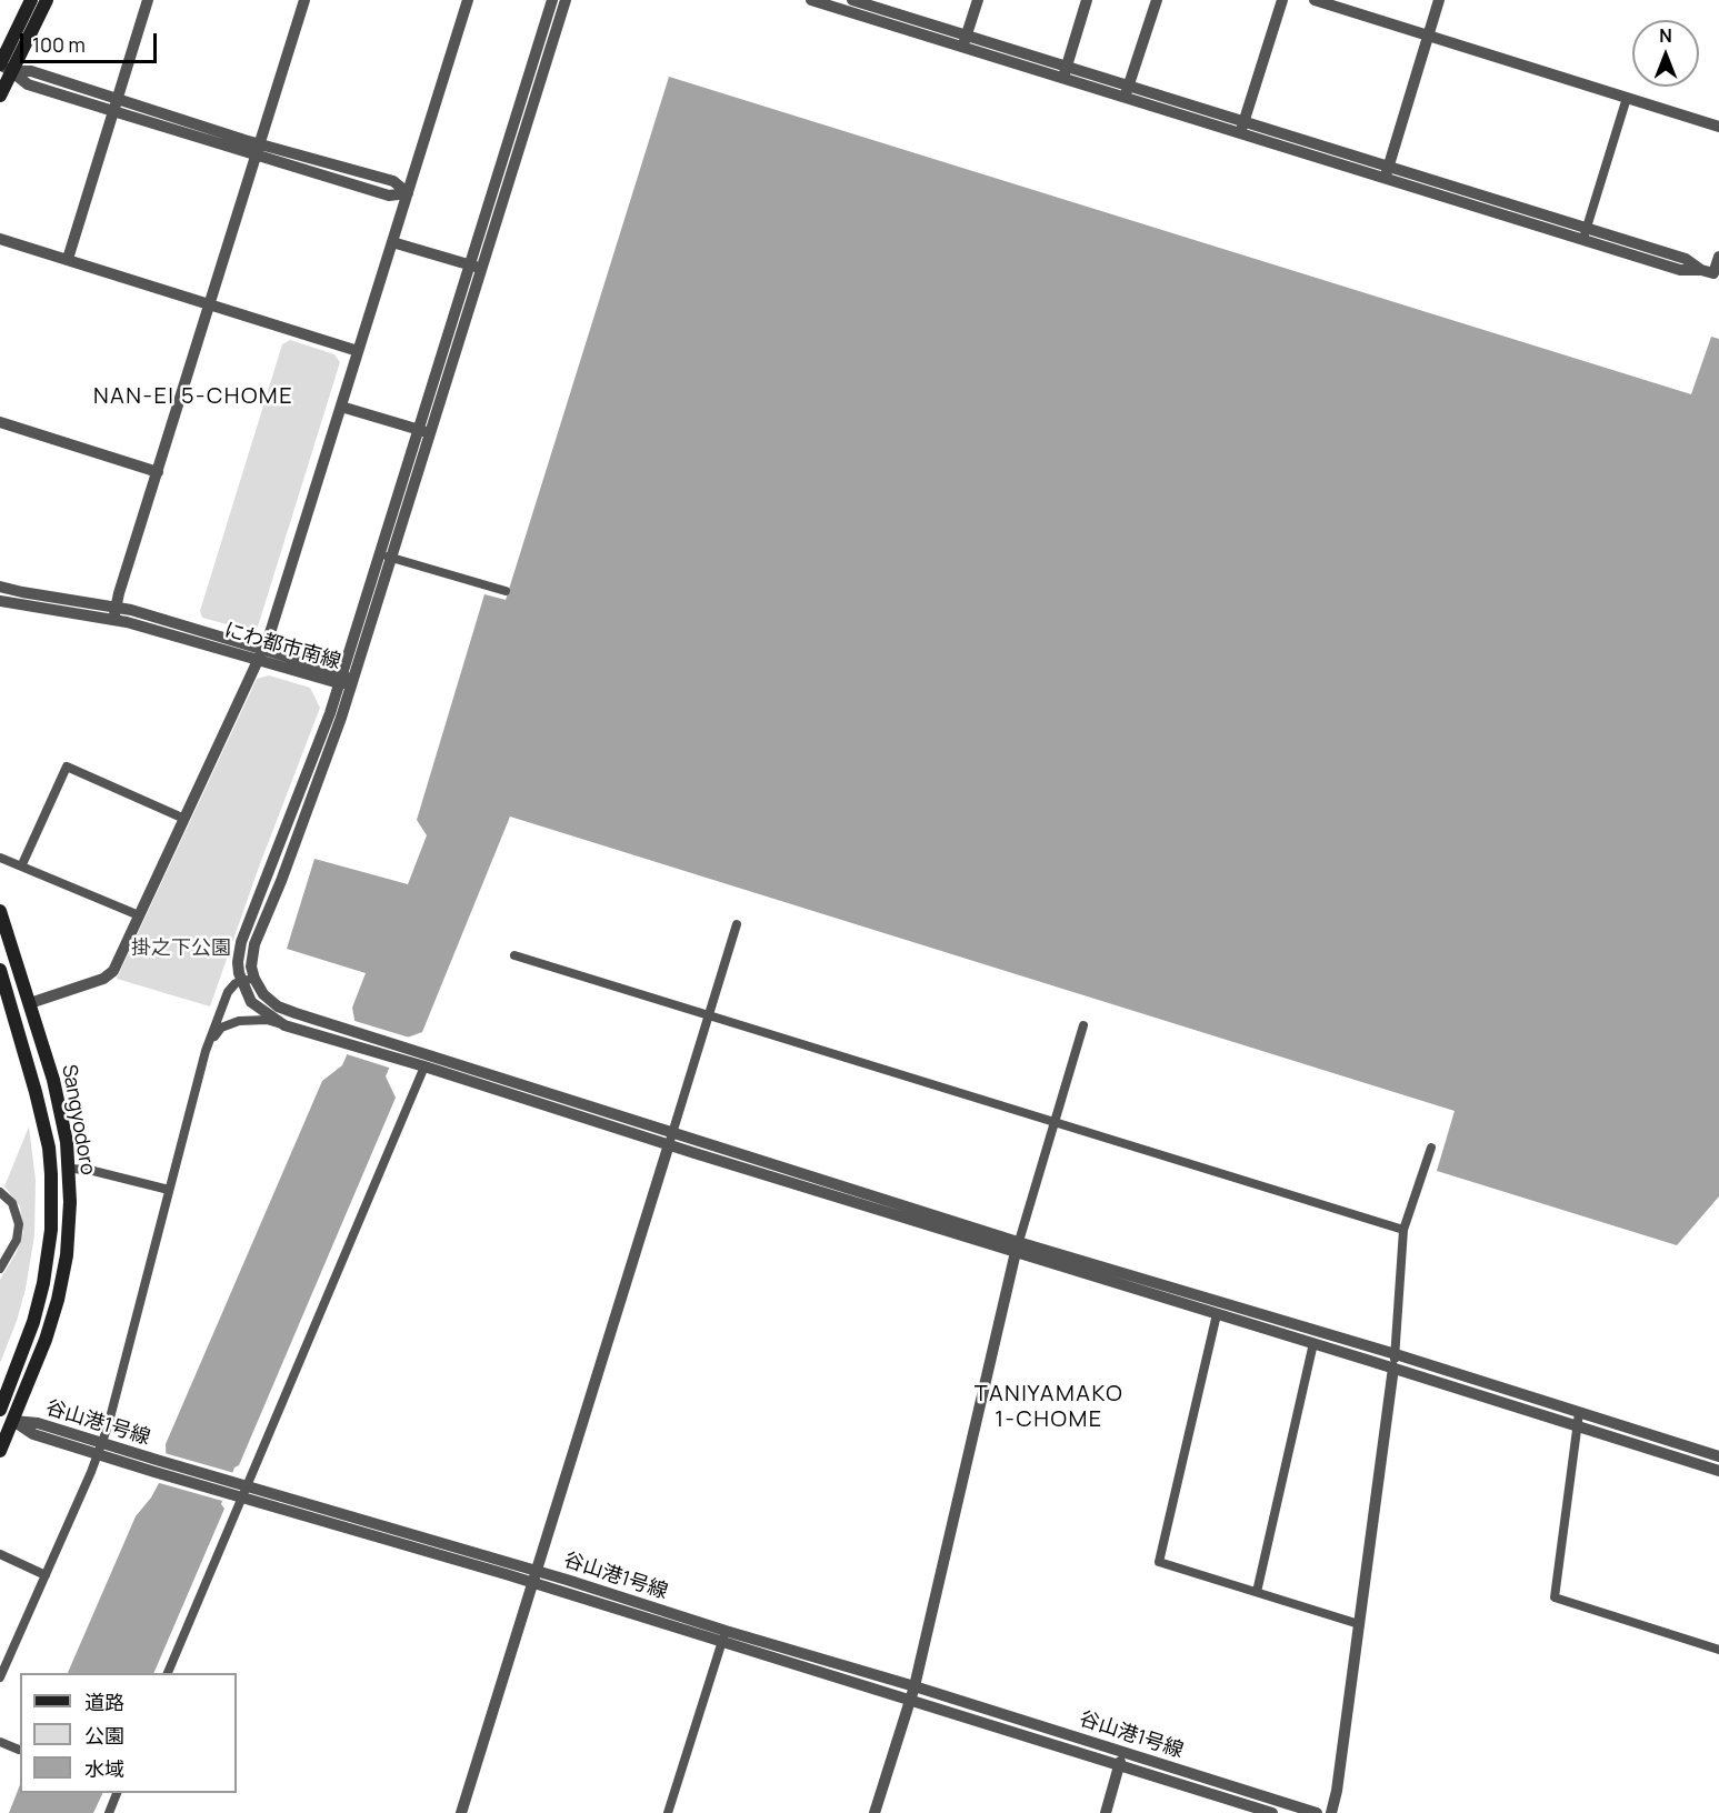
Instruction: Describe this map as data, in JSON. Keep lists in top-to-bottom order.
{
  "streets": {
    "main road": ["Sangyodoro"],
    "street": ["にわ都市南線", "谷山港1号線"]
  },
  "crossings": [
    ["Sangyodoro", "谷山港1号線"]
  ],
  "districts": ["NAN-EI 5-CHOME", "TANIYAMAKO 1-CHOME"],
  "parks": ["掛之下公園"],
  "legend": ["道路", "公園", "水域"],
  "scale_bar": "100 m",
  "north": "top"
}
